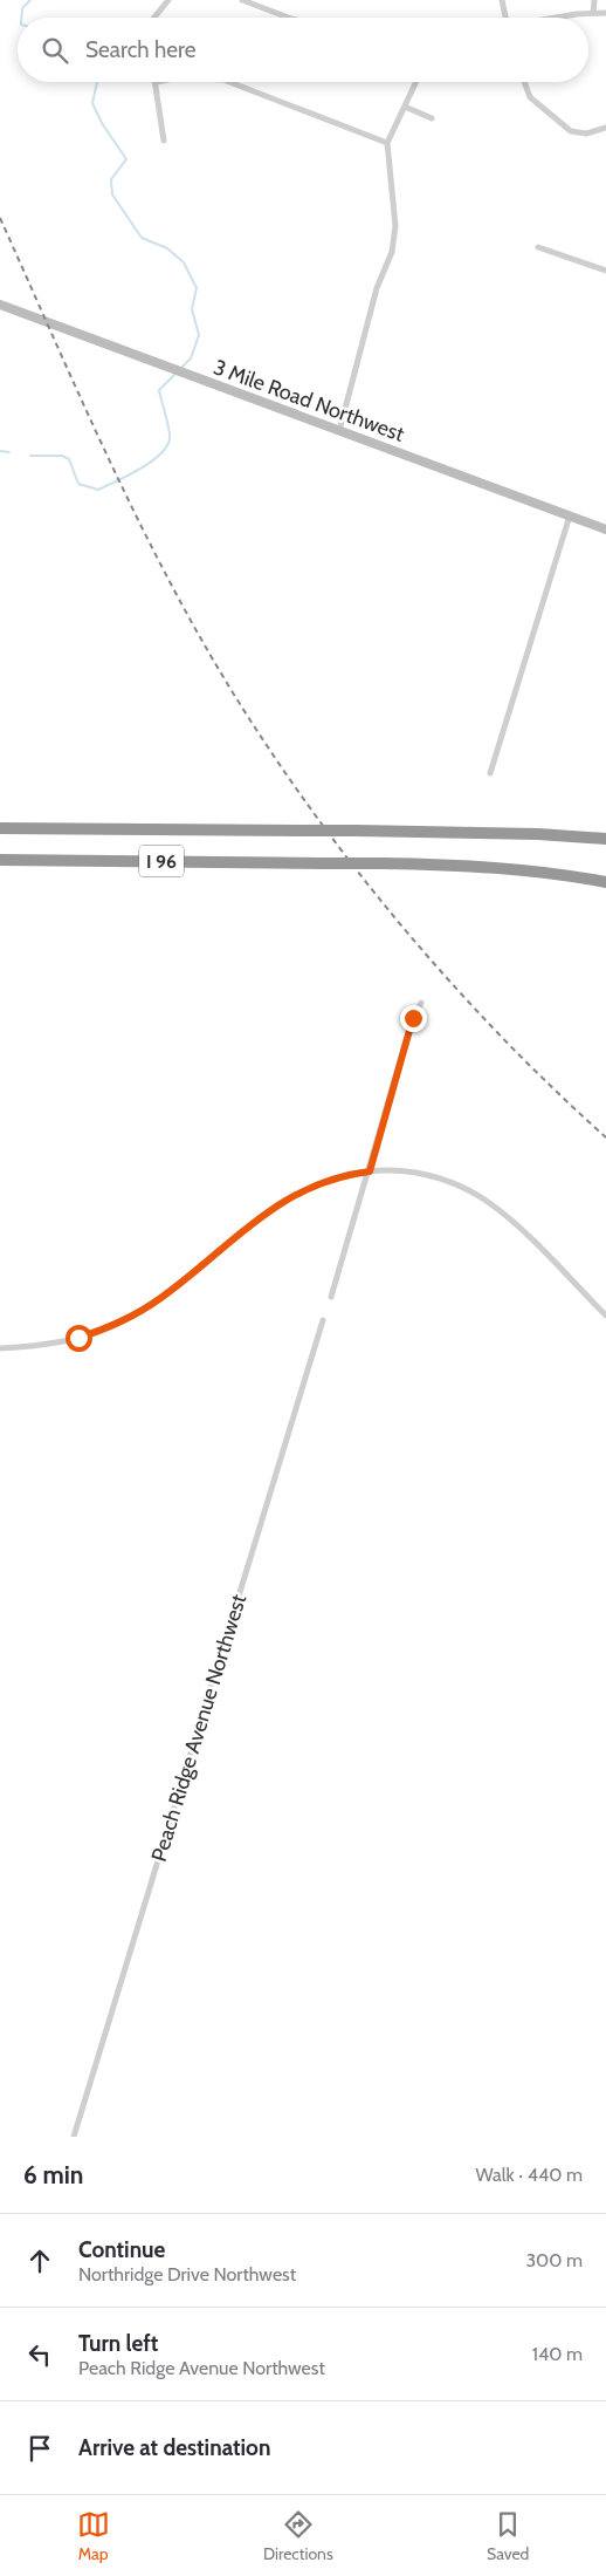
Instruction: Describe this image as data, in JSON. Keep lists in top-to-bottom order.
{
  "streets": {
    "highway": ["I 96"],
    "main road": ["3 Mile Road Northwest"],
    "street": ["Peach Ridge Avenue Northwest"]
  },
  "page": {
    "search": "Search here",
    "heading": ["6 min", "Walk · 440 m"],
    "list": [
      ["Continue", "Northridge Drive Northwest", "300 m"],
      ["Turn left", "Peach Ridge Avenue Northwest", "140 m"],
      "Arrive at destination"
    ],
    "nav": ["Map", "Directions", "Saved"]
  }
}
